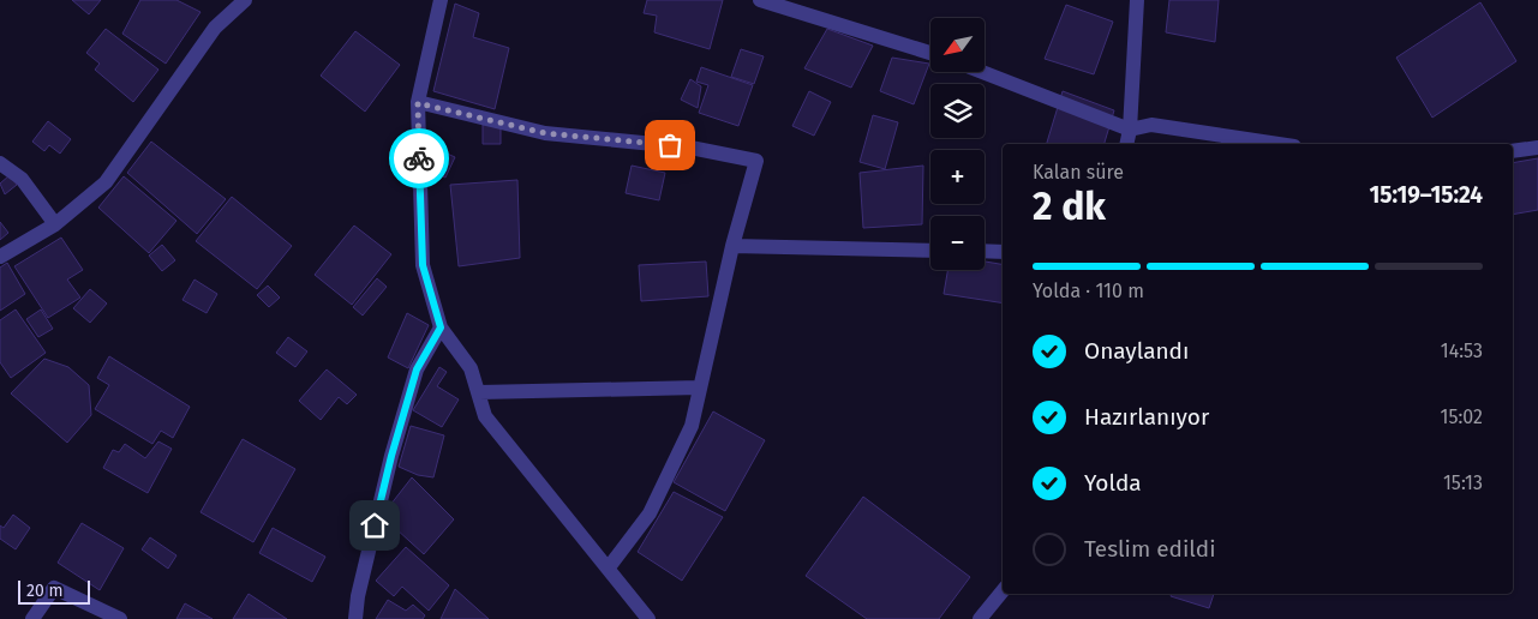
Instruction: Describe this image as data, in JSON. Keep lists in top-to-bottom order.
{
  "scale_bar": "20 m",
  "north": "bottom left",
  "page": {
    "map_buttons": ["+", "−"],
    "heading": ["2 dk", "Kalan süre", "15:19–15:24"],
    "bar": "Yolda · 110 m",
    "list": [
      ["Onaylandı", "14:53"],
      ["Hazırlanıyor", "15:02"],
      ["Yolda", "15:13"],
      "Teslim edildi"
    ],
    "scale": "20 m"
  }
}
